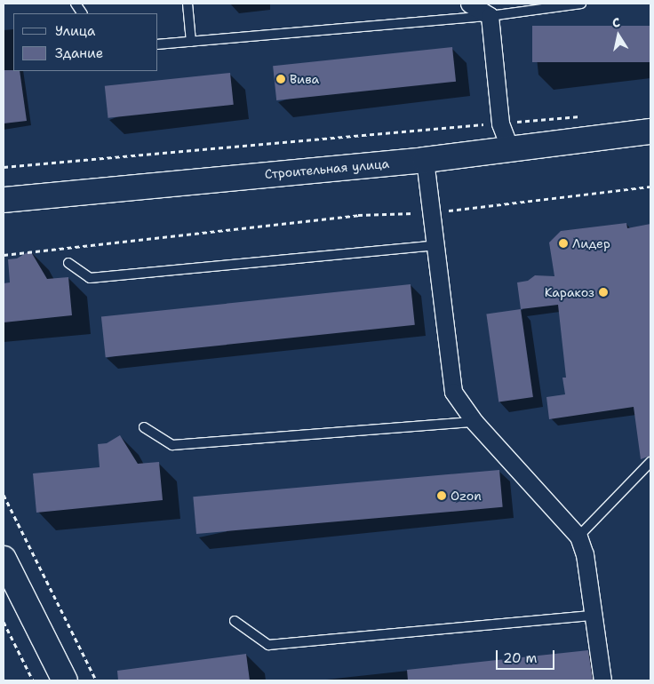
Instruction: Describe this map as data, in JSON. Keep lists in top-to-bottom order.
{
  "streets": {
    "main road": ["Строительная улица"]
  },
  "places": [
    "Вива",
    "Лидер",
    "Каракоз",
    "Ozon"
  ],
  "legend": ["Улица", "Здание"],
  "scale_bar": "20 m",
  "north": "top"
}
